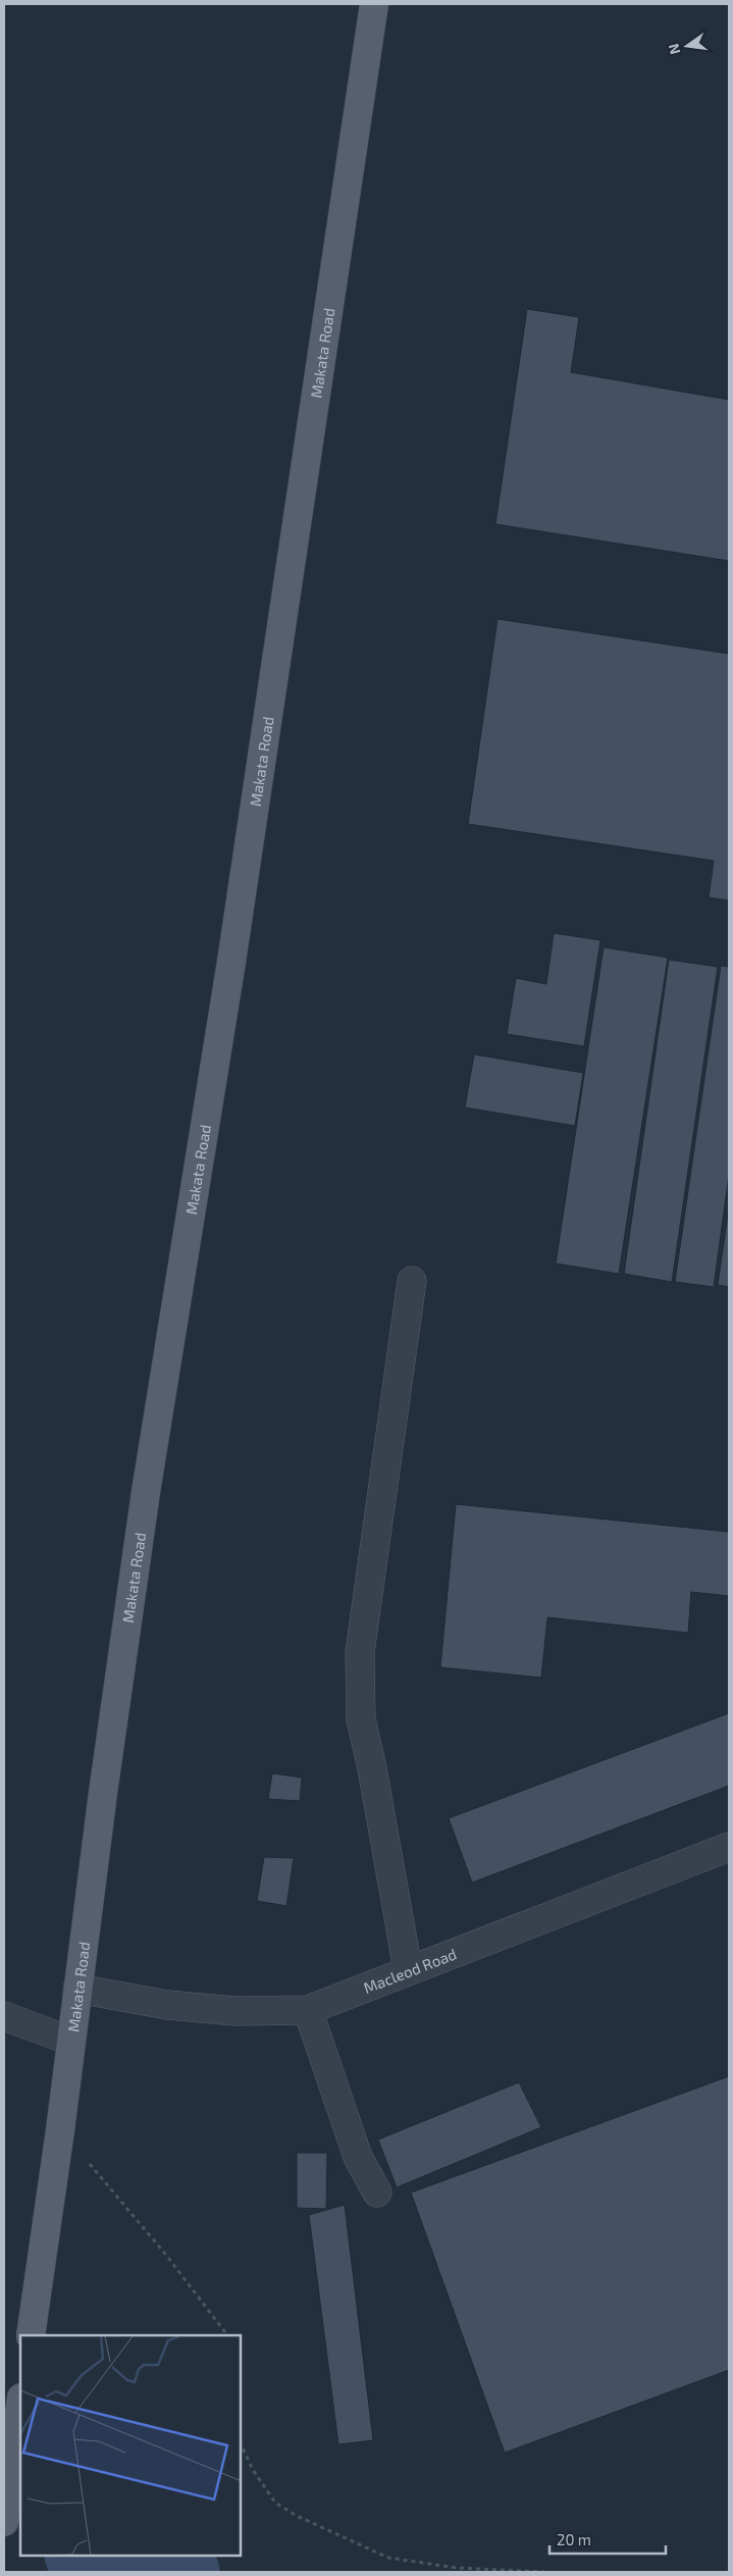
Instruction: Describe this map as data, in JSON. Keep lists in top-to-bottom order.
{
  "streets": {
    "main road": ["Makata Road"],
    "street": ["Macleod Road"]
  },
  "crossings": [
    ["Makata Road", "Macleod Road"]
  ],
  "scale_bar": "20 m",
  "north": "left"
}
